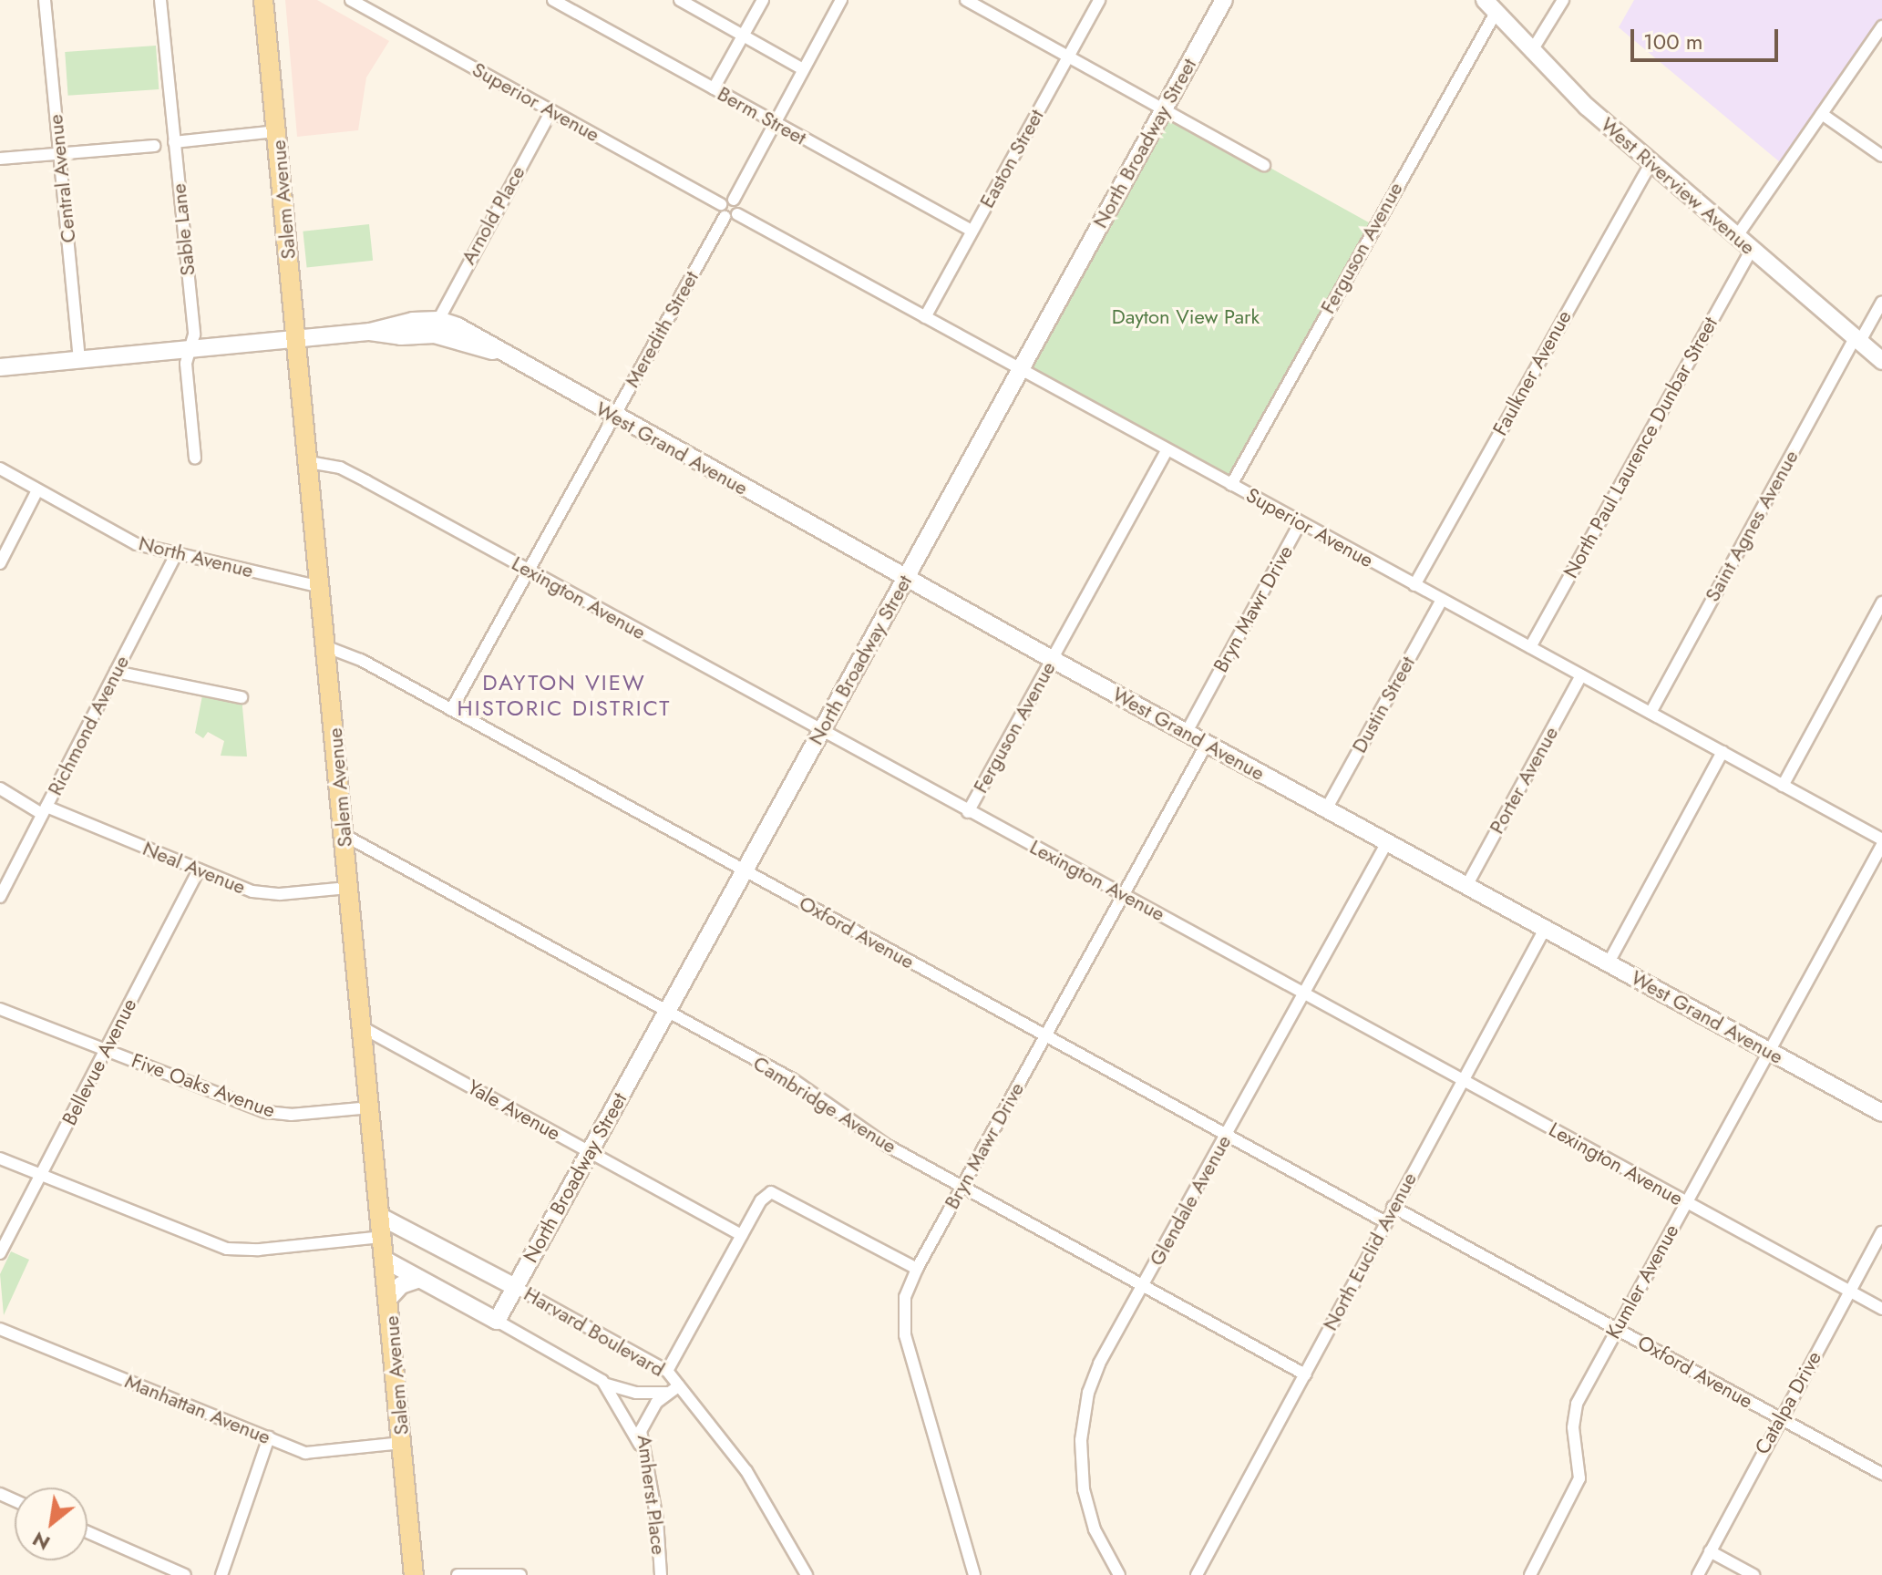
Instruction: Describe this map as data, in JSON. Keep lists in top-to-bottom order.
{
  "streets": {
    "main road": ["Salem Avenue"],
    "street": [
      "Superior Avenue",
      "Berm Street",
      "North Broadway Street",
      "Easton Street",
      "Central Avenue",
      "West Riverview Avenue",
      "Arnold Place",
      "Sable Lane",
      "Ferguson Avenue",
      "Meredith Street",
      "Faulkner Avenue",
      "North Paul Laurence Dunbar Street",
      "West Grand Avenue",
      "Saint Agnes Avenue",
      "North Avenue",
      "Lexington Avenue",
      "Bryn Mawr Drive",
      "Dustin Street",
      "Richmond Avenue",
      "Porter Avenue",
      "Neal Avenue",
      "Oxford Avenue",
      "Bellevue Avenue",
      "Five Oaks Avenue",
      "Cambridge Avenue",
      "Yale Avenue",
      "Glendale Avenue",
      "North Euclid Avenue",
      "Kumler Avenue",
      "Harvard Boulevard",
      "Catalpa Drive",
      "Manhattan Avenue",
      "Amherst Place"
    ]
  },
  "crossings": [
    ["Superior Avenue", "North Broadway Street"],
    ["Superior Avenue", "Easton Street"],
    ["Superior Avenue", "Arnold Place"],
    ["Superior Avenue", "Ferguson Avenue"],
    ["Superior Avenue", "Faulkner Avenue"],
    ["Superior Avenue", "North Paul Laurence Dunbar Street"],
    ["Superior Avenue", "Saint Agnes Avenue"],
    ["Superior Avenue", "Bryn Mawr Drive"],
    ["Superior Avenue", "Dustin Street"],
    ["Superior Avenue", "Porter Avenue"],
    ["Superior Avenue", "Kumler Avenue"],
    ["Berm Street", "Easton Street"],
    ["North Broadway Street", "West Grand Avenue"],
    ["North Broadway Street", "Lexington Avenue"],
    ["North Broadway Street", "Oxford Avenue"],
    ["North Broadway Street", "Cambridge Avenue"],
    ["North Broadway Street", "Yale Avenue"],
    ["North Broadway Street", "Harvard Boulevard"],
    ["Central Avenue", "West Grand Avenue"],
    ["West Riverview Avenue", "Ferguson Avenue"],
    ["West Riverview Avenue", "Faulkner Avenue"],
    ["West Riverview Avenue", "North Paul Laurence Dunbar Street"],
    ["West Riverview Avenue", "Saint Agnes Avenue"],
    ["Salem Avenue", "West Grand Avenue"],
    ["Salem Avenue", "North Avenue"],
    ["Salem Avenue", "Lexington Avenue"],
    ["Salem Avenue", "Neal Avenue"],
    ["Salem Avenue", "Oxford Avenue"],
    ["Salem Avenue", "Five Oaks Avenue"],
    ["Salem Avenue", "Cambridge Avenue"],
    ["Salem Avenue", "Yale Avenue"],
    ["Salem Avenue", "Harvard Boulevard"],
    ["Salem Avenue", "Manhattan Avenue"],
    ["Arnold Place", "West Grand Avenue"],
    ["Sable Lane", "West Grand Avenue"],
    ["Ferguson Avenue", "West Grand Avenue"],
    ["Ferguson Avenue", "Lexington Avenue"],
    ["Meredith Street", "West Grand Avenue"],
    ["Meredith Street", "Lexington Avenue"],
    ["Meredith Street", "Oxford Avenue"],
    ["West Grand Avenue", "Bryn Mawr Drive"],
    ["West Grand Avenue", "Dustin Street"],
    ["West Grand Avenue", "Porter Avenue"],
    ["West Grand Avenue", "Glendale Avenue"],
    ["West Grand Avenue", "North Euclid Avenue"],
    ["West Grand Avenue", "Kumler Avenue"],
    ["North Avenue", "Richmond Avenue"],
    ["Lexington Avenue", "Bryn Mawr Drive"],
    ["Lexington Avenue", "Glendale Avenue"],
    ["Lexington Avenue", "North Euclid Avenue"],
    ["Lexington Avenue", "Kumler Avenue"],
    ["Lexington Avenue", "Catalpa Drive"],
    ["Bryn Mawr Drive", "Oxford Avenue"],
    ["Bryn Mawr Drive", "Cambridge Avenue"],
    ["Richmond Avenue", "Neal Avenue"],
    ["Neal Avenue", "Bellevue Avenue"],
    ["Oxford Avenue", "Glendale Avenue"],
    ["Oxford Avenue", "North Euclid Avenue"],
    ["Oxford Avenue", "Kumler Avenue"],
    ["Oxford Avenue", "Catalpa Drive"],
    ["Bellevue Avenue", "Five Oaks Avenue"],
    ["Cambridge Avenue", "Glendale Avenue"],
    ["Cambridge Avenue", "North Euclid Avenue"],
    ["Harvard Boulevard", "Amherst Place"]
  ],
  "districts": ["DAYTON VIEW HISTORIC DISTRICT"],
  "parks": ["Dayton View Park"],
  "scale_bar": "100 m",
  "north": "bottom left"
}
